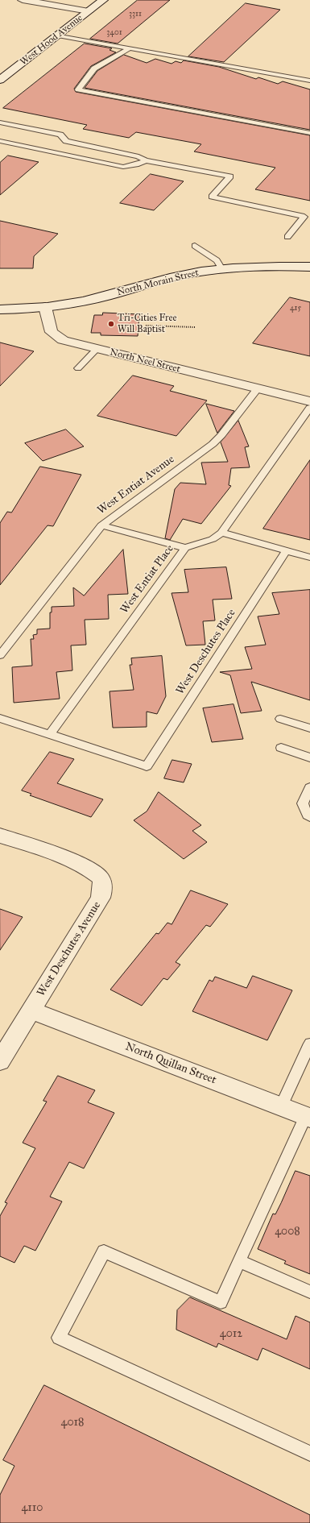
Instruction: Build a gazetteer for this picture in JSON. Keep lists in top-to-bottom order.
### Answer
{
  "streets": {
    "street": [
      "West Hood Avenue",
      "North Morain Street",
      "North Neel Street",
      "West Deschutes Avenue",
      "North Quillan Street"
    ],
    "lane": ["West Entiat Avenue", "West Entiat Place", "West Deschutes Place"]
  },
  "crossings": [
    ["North Morain Street", "North Neel Street"],
    ["North Neel Street", "West Entiat Avenue"],
    ["West Entiat Place", "West Deschutes Place"],
    ["West Deschutes Avenue", "North Quillan Street"]
  ],
  "places": ["Tri-Cities Free Will Baptist"],
  "house_numbers": [
    "3311",
    "3401",
    "415",
    "4008",
    "4012",
    "4018",
    "4110"
  ]
}
